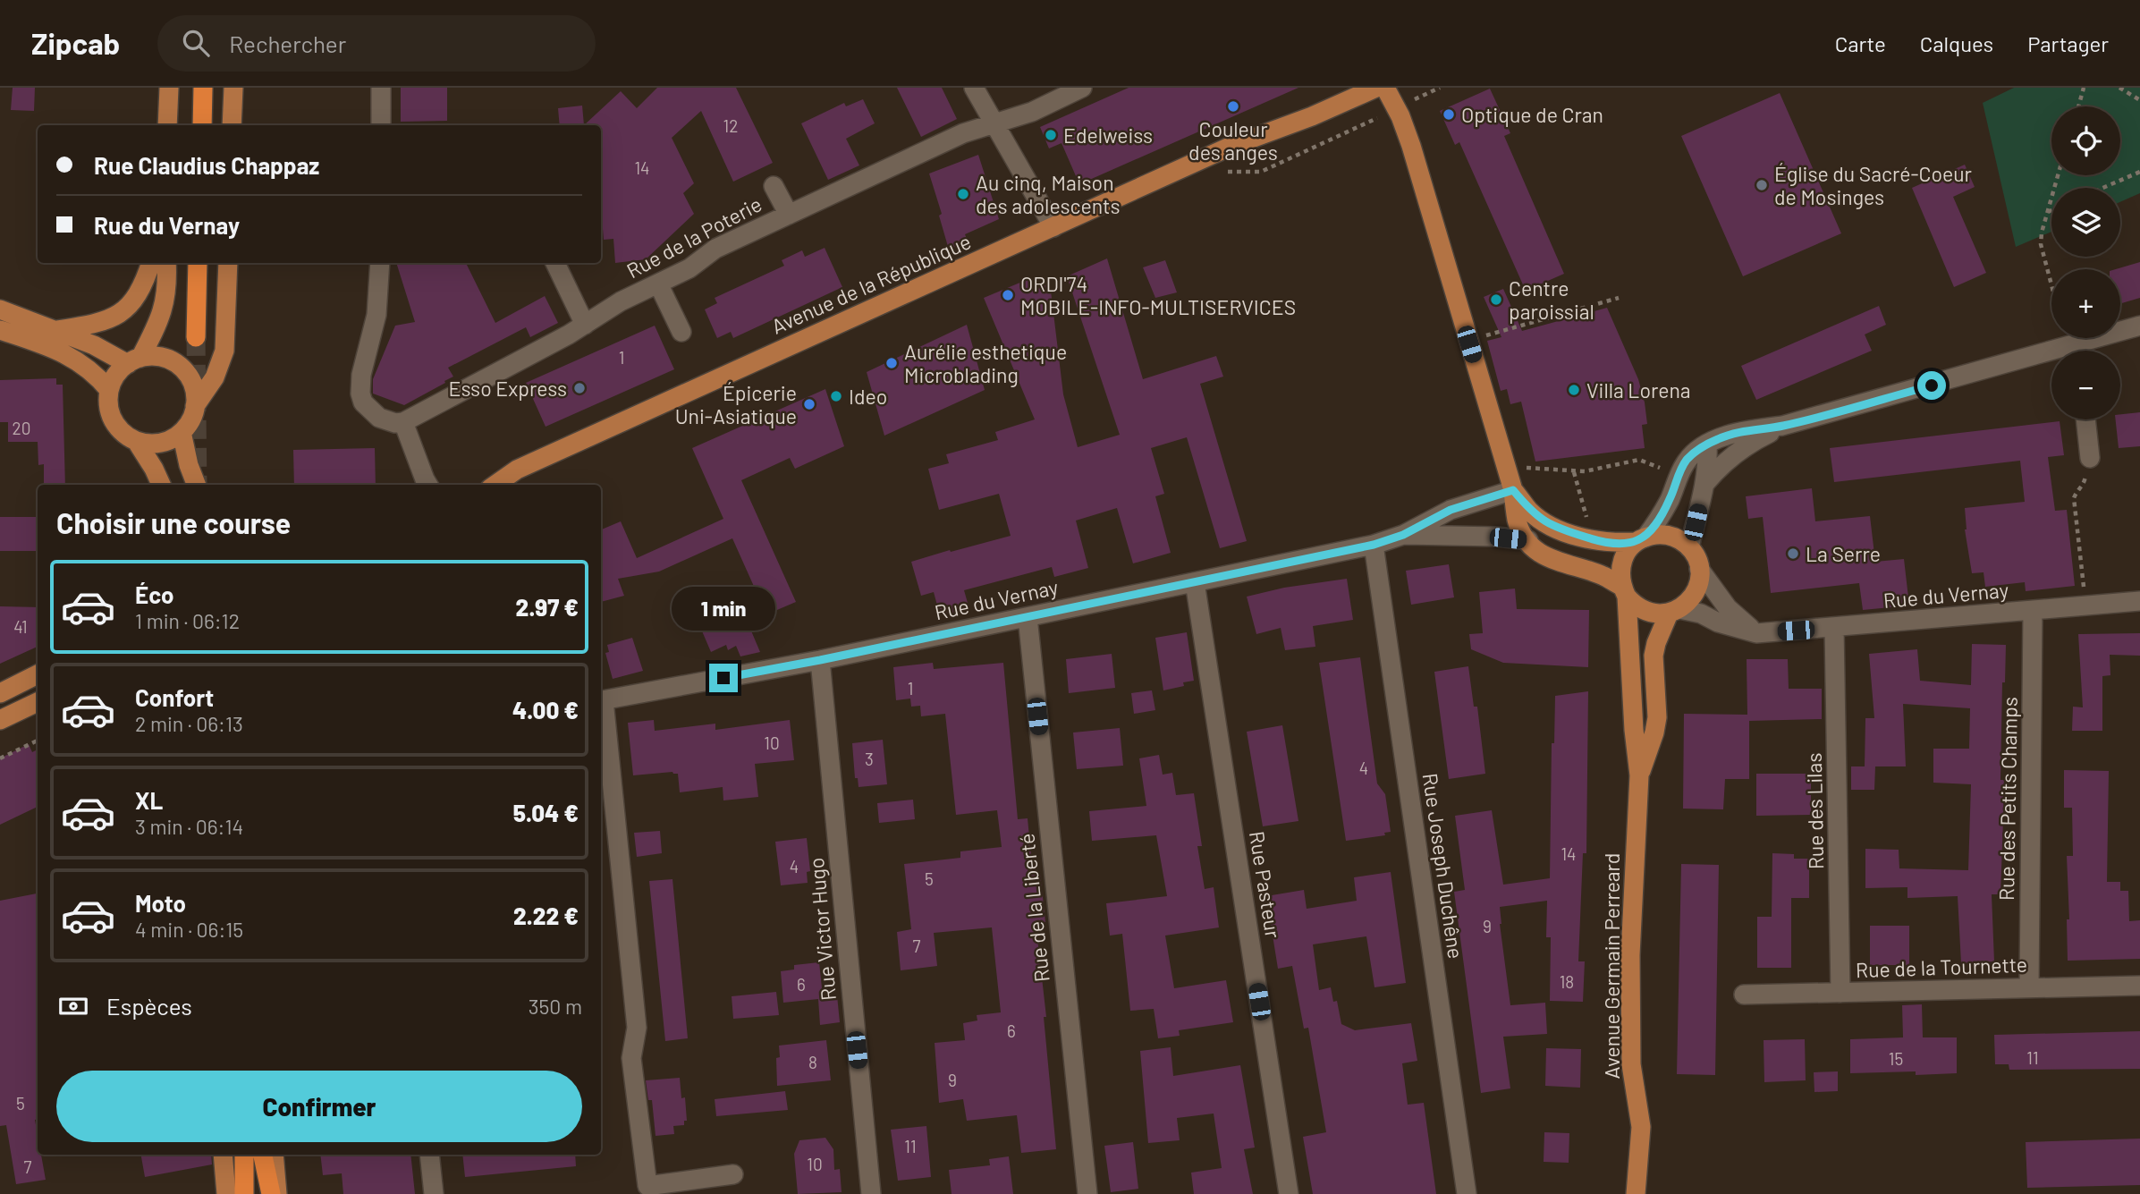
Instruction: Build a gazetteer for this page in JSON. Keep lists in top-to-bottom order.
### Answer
{
  "streets": {
    "main road": ["Avenue de la République", "Avenue Germain Perreard"],
    "street": [
      "Rue de la Poterie",
      "Rue du Vernay",
      "Rue des Petits Champs",
      "Rue des Lilas",
      "Rue Joseph Duchêne",
      "Rue Pasteur",
      "Rue de la Liberté",
      "Rue Victor Hugo",
      "Rue de la Tournette"
    ]
  },
  "crossings": [
    ["Rue du Vernay", "Rue des Petits Champs"],
    ["Rue du Vernay", "Rue des Lilas"],
    ["Rue du Vernay", "Rue Joseph Duchêne"],
    ["Rue du Vernay", "Rue Pasteur"],
    ["Rue du Vernay", "Rue de la Liberté"],
    ["Rue du Vernay", "Rue Victor Hugo"],
    ["Rue du Vernay", "Avenue Germain Perreard"],
    ["Rue des Petits Champs", "Rue de la Tournette"],
    ["Rue des Lilas", "Rue de la Tournette"]
  ],
  "places": [
    "Couleur des anges",
    "Optique de Cran",
    "Edelweiss",
    "Église du Sacré-Coeur de Mosinges",
    "Au cinq, Maison des adolescents",
    "ORDI'74 MOBILE-INFO-MULTISERVICES",
    "Centre paroissial",
    "Aurélie esthetique Microblading",
    "Esso Express",
    "Villa Lorena",
    "Ideo",
    "Épicerie Uni-Asiatique",
    "La Serre"
  ],
  "house_numbers": [
    "12",
    "14",
    "1",
    "20",
    "41",
    "1",
    "10",
    "3",
    "4",
    "14",
    "4",
    "5",
    "9",
    "7",
    "18",
    "6",
    "6",
    "11",
    "15",
    "8",
    "9",
    "5",
    "11",
    "10",
    "7"
  ],
  "page": {
    "header": "Zipcab",
    "search": "Rechercher",
    "nav": ["Carte", "Calques", "Partager"],
    "map_buttons": ["+", "−"],
    "banner": ["Rue Claudius Chappaz", "Rue du Vernay"],
    "heading": "Choisir une course",
    "list": [
      {
        "name": "Éco",
        "note": "1 min · 06:12",
        "value": "2.97 €"
      },
      {
        "name": "Confort",
        "note": "2 min · 06:13",
        "value": "4.00 €"
      },
      {
        "name": "XL",
        "note": "3 min · 06:14",
        "value": "5.04 €"
      },
      {
        "name": "Moto",
        "note": "4 min · 06:15",
        "value": "2.22 €"
      }
    ],
    "bubble": "1 min",
    "pay": ["Espèces", "350 m"],
    "buttons": "Confirmer"
  }
}
